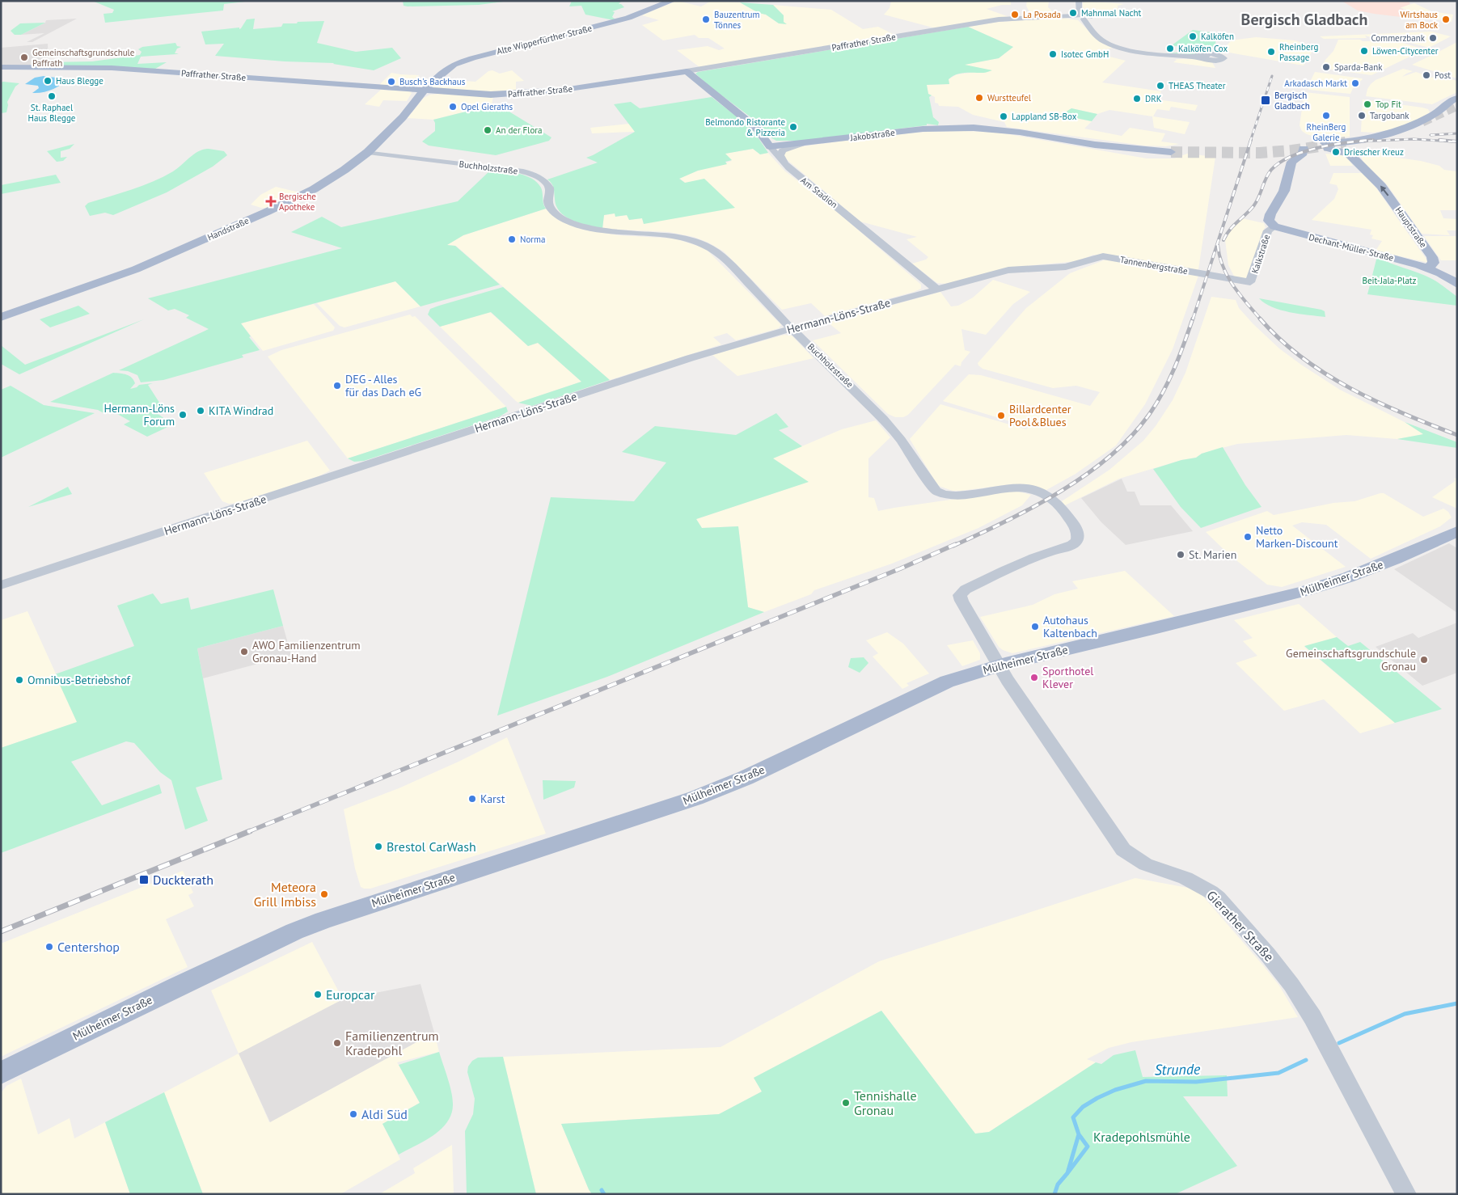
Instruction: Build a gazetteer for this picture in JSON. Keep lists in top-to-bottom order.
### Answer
{
  "streets": {
    "main road": [
      "Alte Wipperfürther Straße",
      "Paffrather Straße",
      "Jakobstraße",
      "Am Stadion",
      "Hauptstraße",
      "Handstraße",
      "Dechant-Müller-Straße",
      "Kalkstraße",
      "Mülheimer Straße"
    ],
    "street": [
      "Buchholzstraße",
      "Tannenbergstraße",
      "Hermann-Löns-Straße",
      "Gierather Straße"
    ]
  },
  "crossings": [
    ["Alte Wipperfürther Straße", "Paffrather Straße"],
    ["Alte Wipperfürther Straße", "Handstraße"],
    ["Paffrather Straße", "Am Stadion"],
    ["Paffrather Straße", "Handstraße"],
    ["Jakobstraße", "Am Stadion"],
    ["Buchholzstraße", "Handstraße"],
    ["Buchholzstraße", "Hermann-Löns-Straße"],
    ["Buchholzstraße", "Mülheimer Straße"],
    ["Buchholzstraße", "Gierather Straße"],
    ["Am Stadion", "Hermann-Löns-Straße"],
    ["Hauptstraße", "Dechant-Müller-Straße"],
    ["Hauptstraße", "Kalkstraße"],
    ["Dechant-Müller-Straße", "Kalkstraße"],
    ["Kalkstraße", "Tannenbergstraße"],
    ["Tannenbergstraße", "Hermann-Löns-Straße"],
    ["Mülheimer Straße", "Gierather Straße"]
  ],
  "one_way": ["Hauptstraße"],
  "districts": ["Bergisch Gladbach"],
  "water": ["Strunde"],
  "parks": ["Beit-Jala-Platz", "Kradepohlsmühle"],
  "places": {
    "other": [
      "Mahnmal Nacht",
      "La Posada",
      "Bauzentrum Tönnes",
      "Wirtshaus am Bock",
      "Kalköfen",
      "Commerzbank",
      "Kalköfen Cox",
      "Löwen-Citycenter",
      "Rheinberg Passage",
      "Isotec GmbH",
      "Gemeinschaftsgrundschule Paffrath",
      "Sparda-Bank",
      "Post",
      "Haus Blegge",
      "Busch's Backhaus",
      "Arkadasch Markt",
      "THEAS Theater",
      "St. Raphael Haus Blegge",
      "Wurstteufel",
      "DRK",
      "Top Fit",
      "Opel Gieraths",
      "RheinBerg Galerie",
      "Targobank",
      "Lappland SB-Box",
      "Belmondo Ristorante & Pizzeria",
      "An der Flora",
      "Driescher Kreuz",
      "Norma",
      "DEG - Alles für das Dach eG",
      "KITA Windrad",
      "Hermann-Löns Forum",
      "Billardcenter Pool&Blues",
      "Netto Marken-Discount",
      "St. Marien",
      "Autohaus Kaltenbach",
      "AWO Familienzentrum Gronau-Hand",
      "Gemeinschaftsgrundschule Gronau",
      "Sporthotel Klever",
      "Omnibus-Betriebshof",
      "Karst",
      "Brestol CarWash",
      "Meteora Grill Imbiss",
      "Centershop",
      "Europcar",
      "Familienzentrum Kradepohl",
      "Tennishalle Gronau",
      "Aldi Süd"
    ],
    "transit": ["Bergisch Gladbach", "Duckterath"],
    "health": ["Bergische Apotheke"]
  }
}
